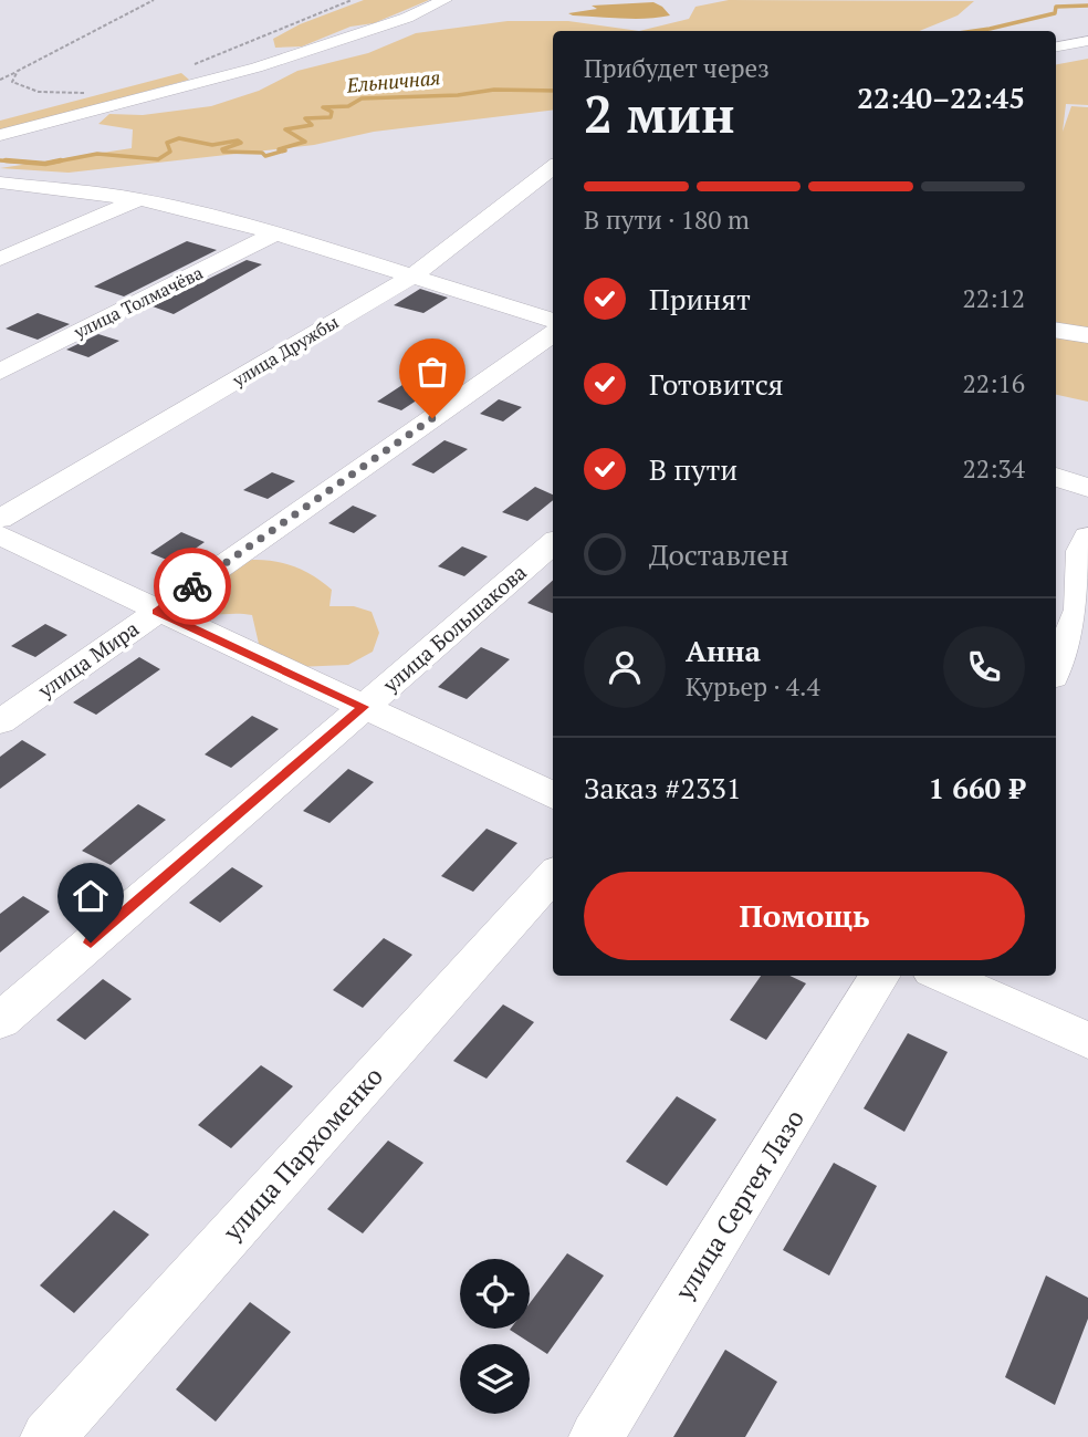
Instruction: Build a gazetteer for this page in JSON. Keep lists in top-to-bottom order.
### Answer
{
  "streets": {
    "street": [
      "улица Толмачёва",
      "улица Дружбы",
      "улица Большакова",
      "улица Мира",
      "улица Пархоменко",
      "улица Сергея Лазо"
    ]
  },
  "water": ["Ельничная"],
  "page": {
    "heading": ["2 мин", "Прибудет через", "22:40–22:45"],
    "panel": [
      "Анна",
      "Курьер · 4.4",
      "Заказ #2331",
      "1 660 ₽"
    ],
    "bar": "В пути · 180 m",
    "list": [
      ["Принят", "22:12"],
      ["Готовится", "22:16"],
      ["В пути", "22:34"],
      "Доставлен"
    ],
    "buttons": "Помощь"
  }
}
